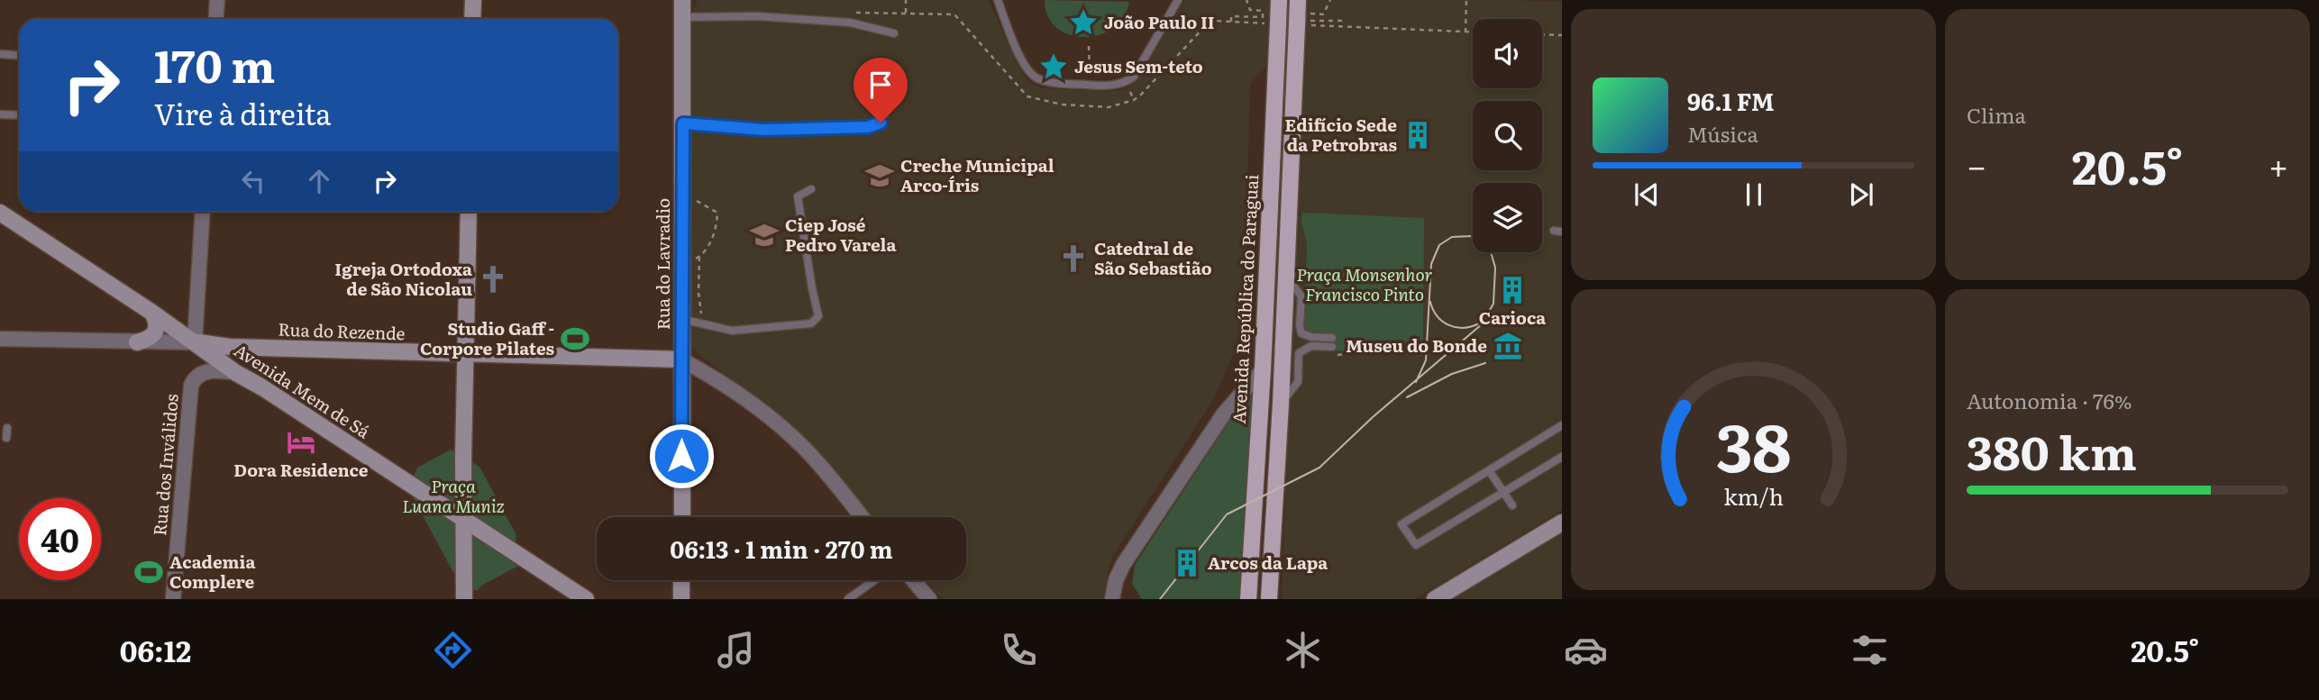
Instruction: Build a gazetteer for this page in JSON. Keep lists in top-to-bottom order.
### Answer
{
  "streets": {
    "main road": ["Avenida República do Paraguai"],
    "street": [
      "Rua do Lavradio",
      "Rua do Rezende",
      "Avenida Mem de Sá",
      "Rua dos Inválidos"
    ]
  },
  "crossings": [
    ["Rua do Lavradio", "Rua do Rezende"],
    ["Rua do Rezende", "Avenida Mem de Sá"],
    ["Avenida Mem de Sá", "Rua dos Inválidos"]
  ],
  "parks": ["Praça Monsenhor Francisco Pinto", "Praça Luana Muniz"],
  "places": {
    "place": ["João Paulo II", "Jesus Sem-teto"],
    "building": ["Edifício Sede da Petrobras", "Carioca", "Arcos da Lapa"],
    "school or university": ["Creche Municipal Arco-Íris", "Ciep José Pedro Varela"],
    "church": ["Catedral de São Sebastião", "Igreja Ortodoxa de São Nicolau"],
    "sports": ["Studio Gaff - Corpore Pilates", "Academia Complere"],
    "museum": ["Museu do Bonde"],
    "hotel": ["Dora Residence"]
  },
  "page": {
    "tile": [
      "Clima",
      ["Autonomia · 76%", "380 km"]
    ],
    "turn": ["170 m", "Vire à direita"],
    "song": ["96.1 FM", "Música"],
    "heat": ["−", "20.5°", "+"],
    "limit": "40",
    "trip": "06:13 · 1 min · 270 m",
    "tabs": ["06:12", "20.5°"],
    "gauge": ["38", "km/h"]
  }
}
